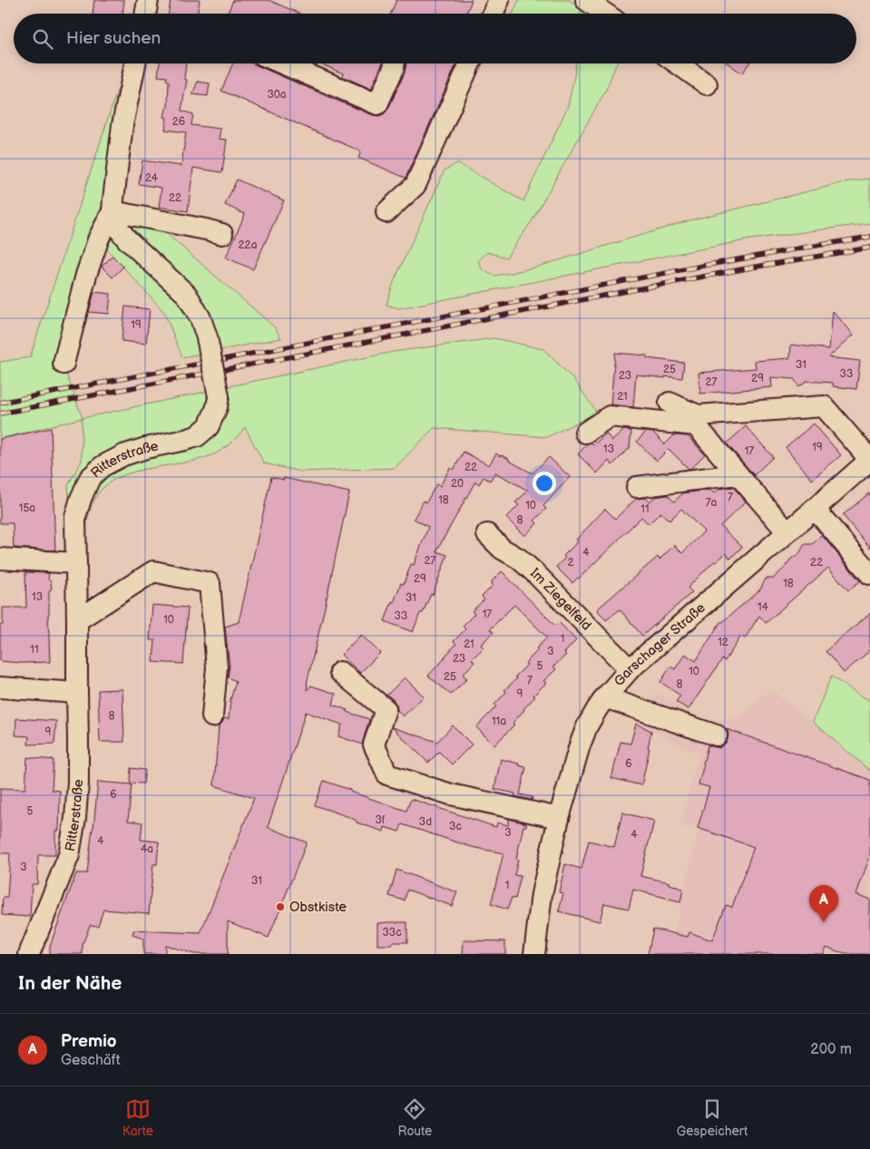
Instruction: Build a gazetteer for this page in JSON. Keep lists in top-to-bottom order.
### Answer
{
  "streets": {
    "street": ["Ritterstraße", "Im Ziegelfeld", "Garschager Straße"]
  },
  "crossings": [
    ["Im Ziegelfeld", "Garschager Straße"]
  ],
  "places": ["Obstkiste"],
  "house_numbers": [
    "30a",
    "26",
    "24",
    "22",
    "22a",
    "19",
    "31",
    "25",
    "33",
    "23",
    "29",
    "27",
    "21",
    "19",
    "13",
    "17",
    "22",
    "20",
    "7",
    "18",
    "7a",
    "10",
    "15a",
    "11",
    "8",
    "4",
    "27",
    "2",
    "22",
    "29",
    "18",
    "13",
    "31",
    "14",
    "17",
    "33",
    "10",
    "1",
    "12",
    "21",
    "11",
    "3",
    "23",
    "5",
    "10",
    "25",
    "7",
    "8",
    "9",
    "8",
    "11a",
    "9",
    "6",
    "6",
    "5",
    "3f",
    "3d",
    "3c",
    "3",
    "4",
    "4",
    "4a",
    "3",
    "31",
    "1",
    "33c"
  ],
  "page": {
    "search": "Hier suchen",
    "pins": "A",
    "heading": "In der Nähe",
    "list": [
      {
        "mark": "A",
        "name": "Premio",
        "note": "Geschäft",
        "value": "200 m"
      }
    ],
    "nav": ["Karte", "Route", "Gespeichert"]
  }
}
